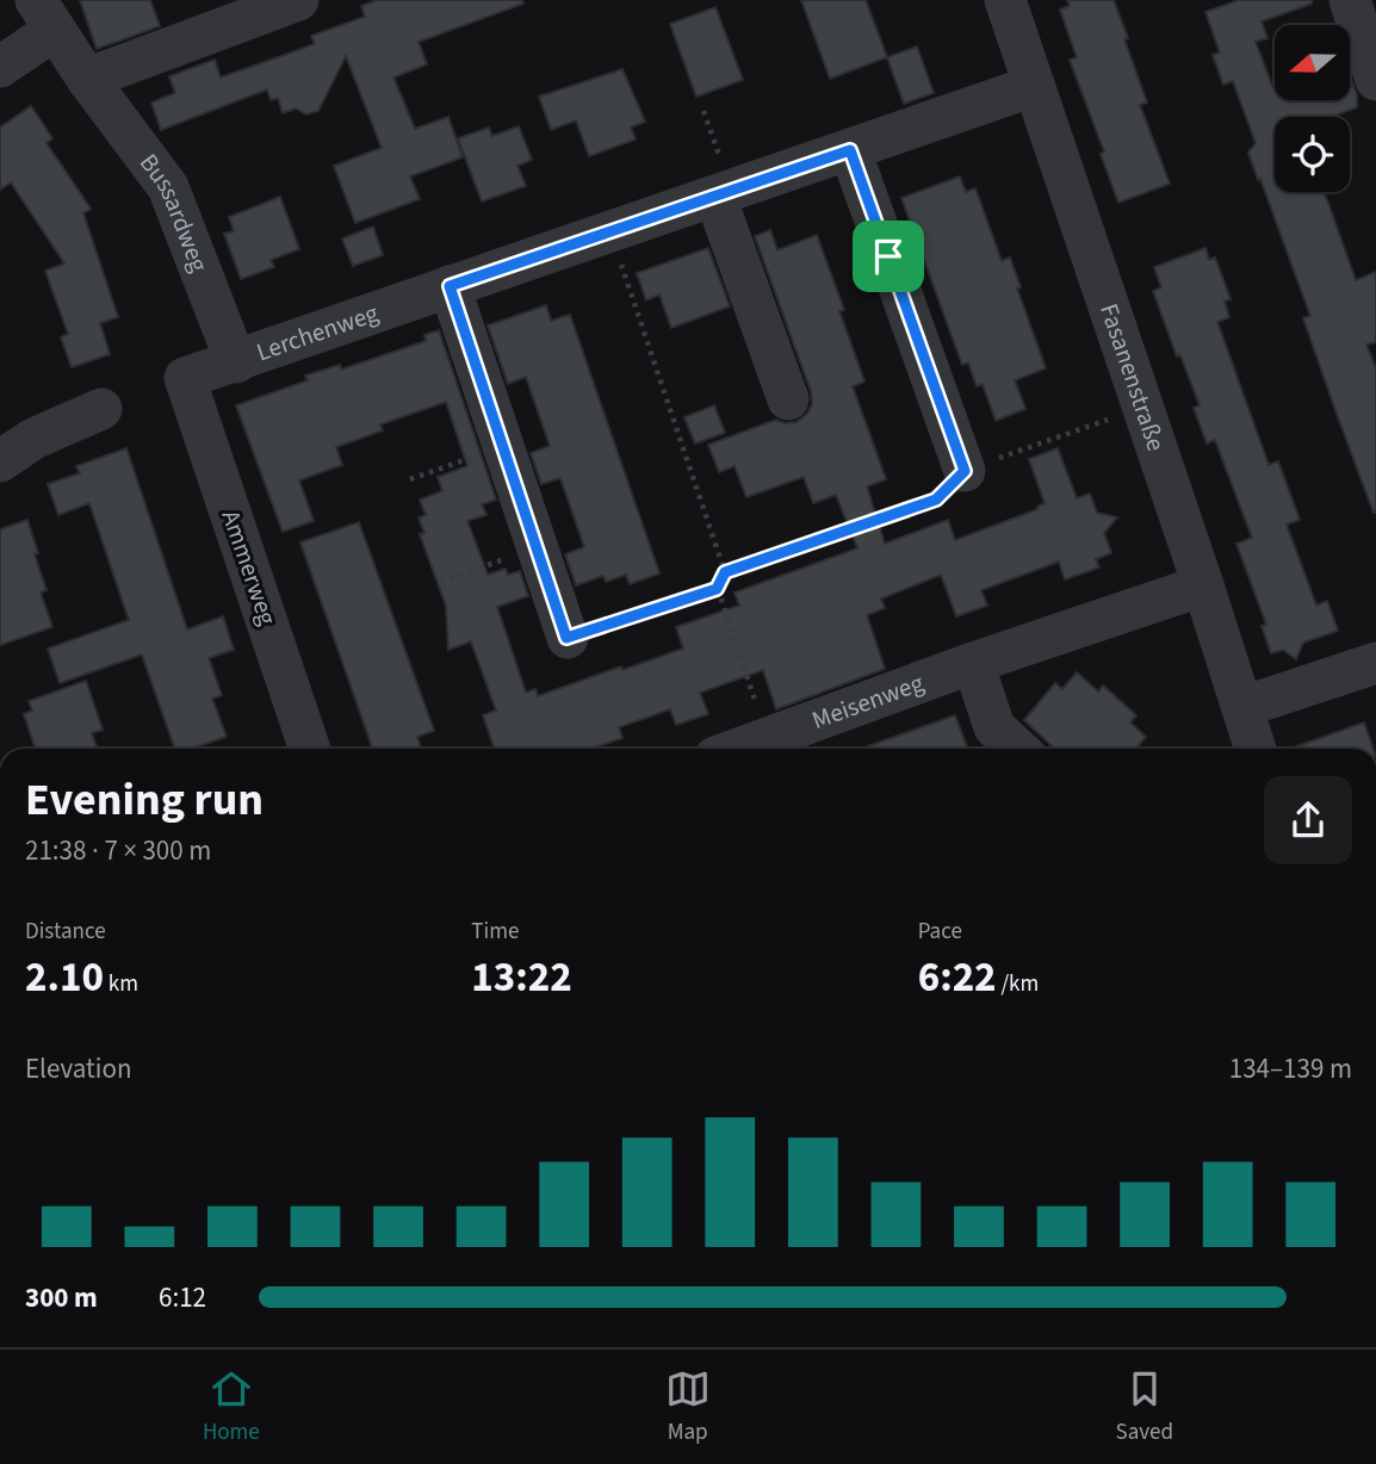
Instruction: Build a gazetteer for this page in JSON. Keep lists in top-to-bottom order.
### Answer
{
  "streets": {
    "street": [
      "Bussardweg",
      "Lerchenweg",
      "Fasanenstraße",
      "Ammerweg",
      "Meisenweg"
    ]
  },
  "crossings": [
    ["Bussardweg", "Lerchenweg"],
    ["Lerchenweg", "Fasanenstraße"],
    ["Lerchenweg", "Ammerweg"],
    ["Fasanenstraße", "Meisenweg"]
  ],
  "north": "left",
  "page": {
    "heading": ["Evening run", "21:38 · 7 × 300 m"],
    "stats": [
      ["Distance", "2.10 km"],
      ["Time", "13:22"],
      ["Pace", "6:22 /km"]
    ],
    "chart": ["Elevation", "134–139 m"],
    "list": [
      {
        "name": "300 m",
        "note": "6:12"
      }
    ],
    "tabs": ["Home", "Map", "Saved"]
  }
}
